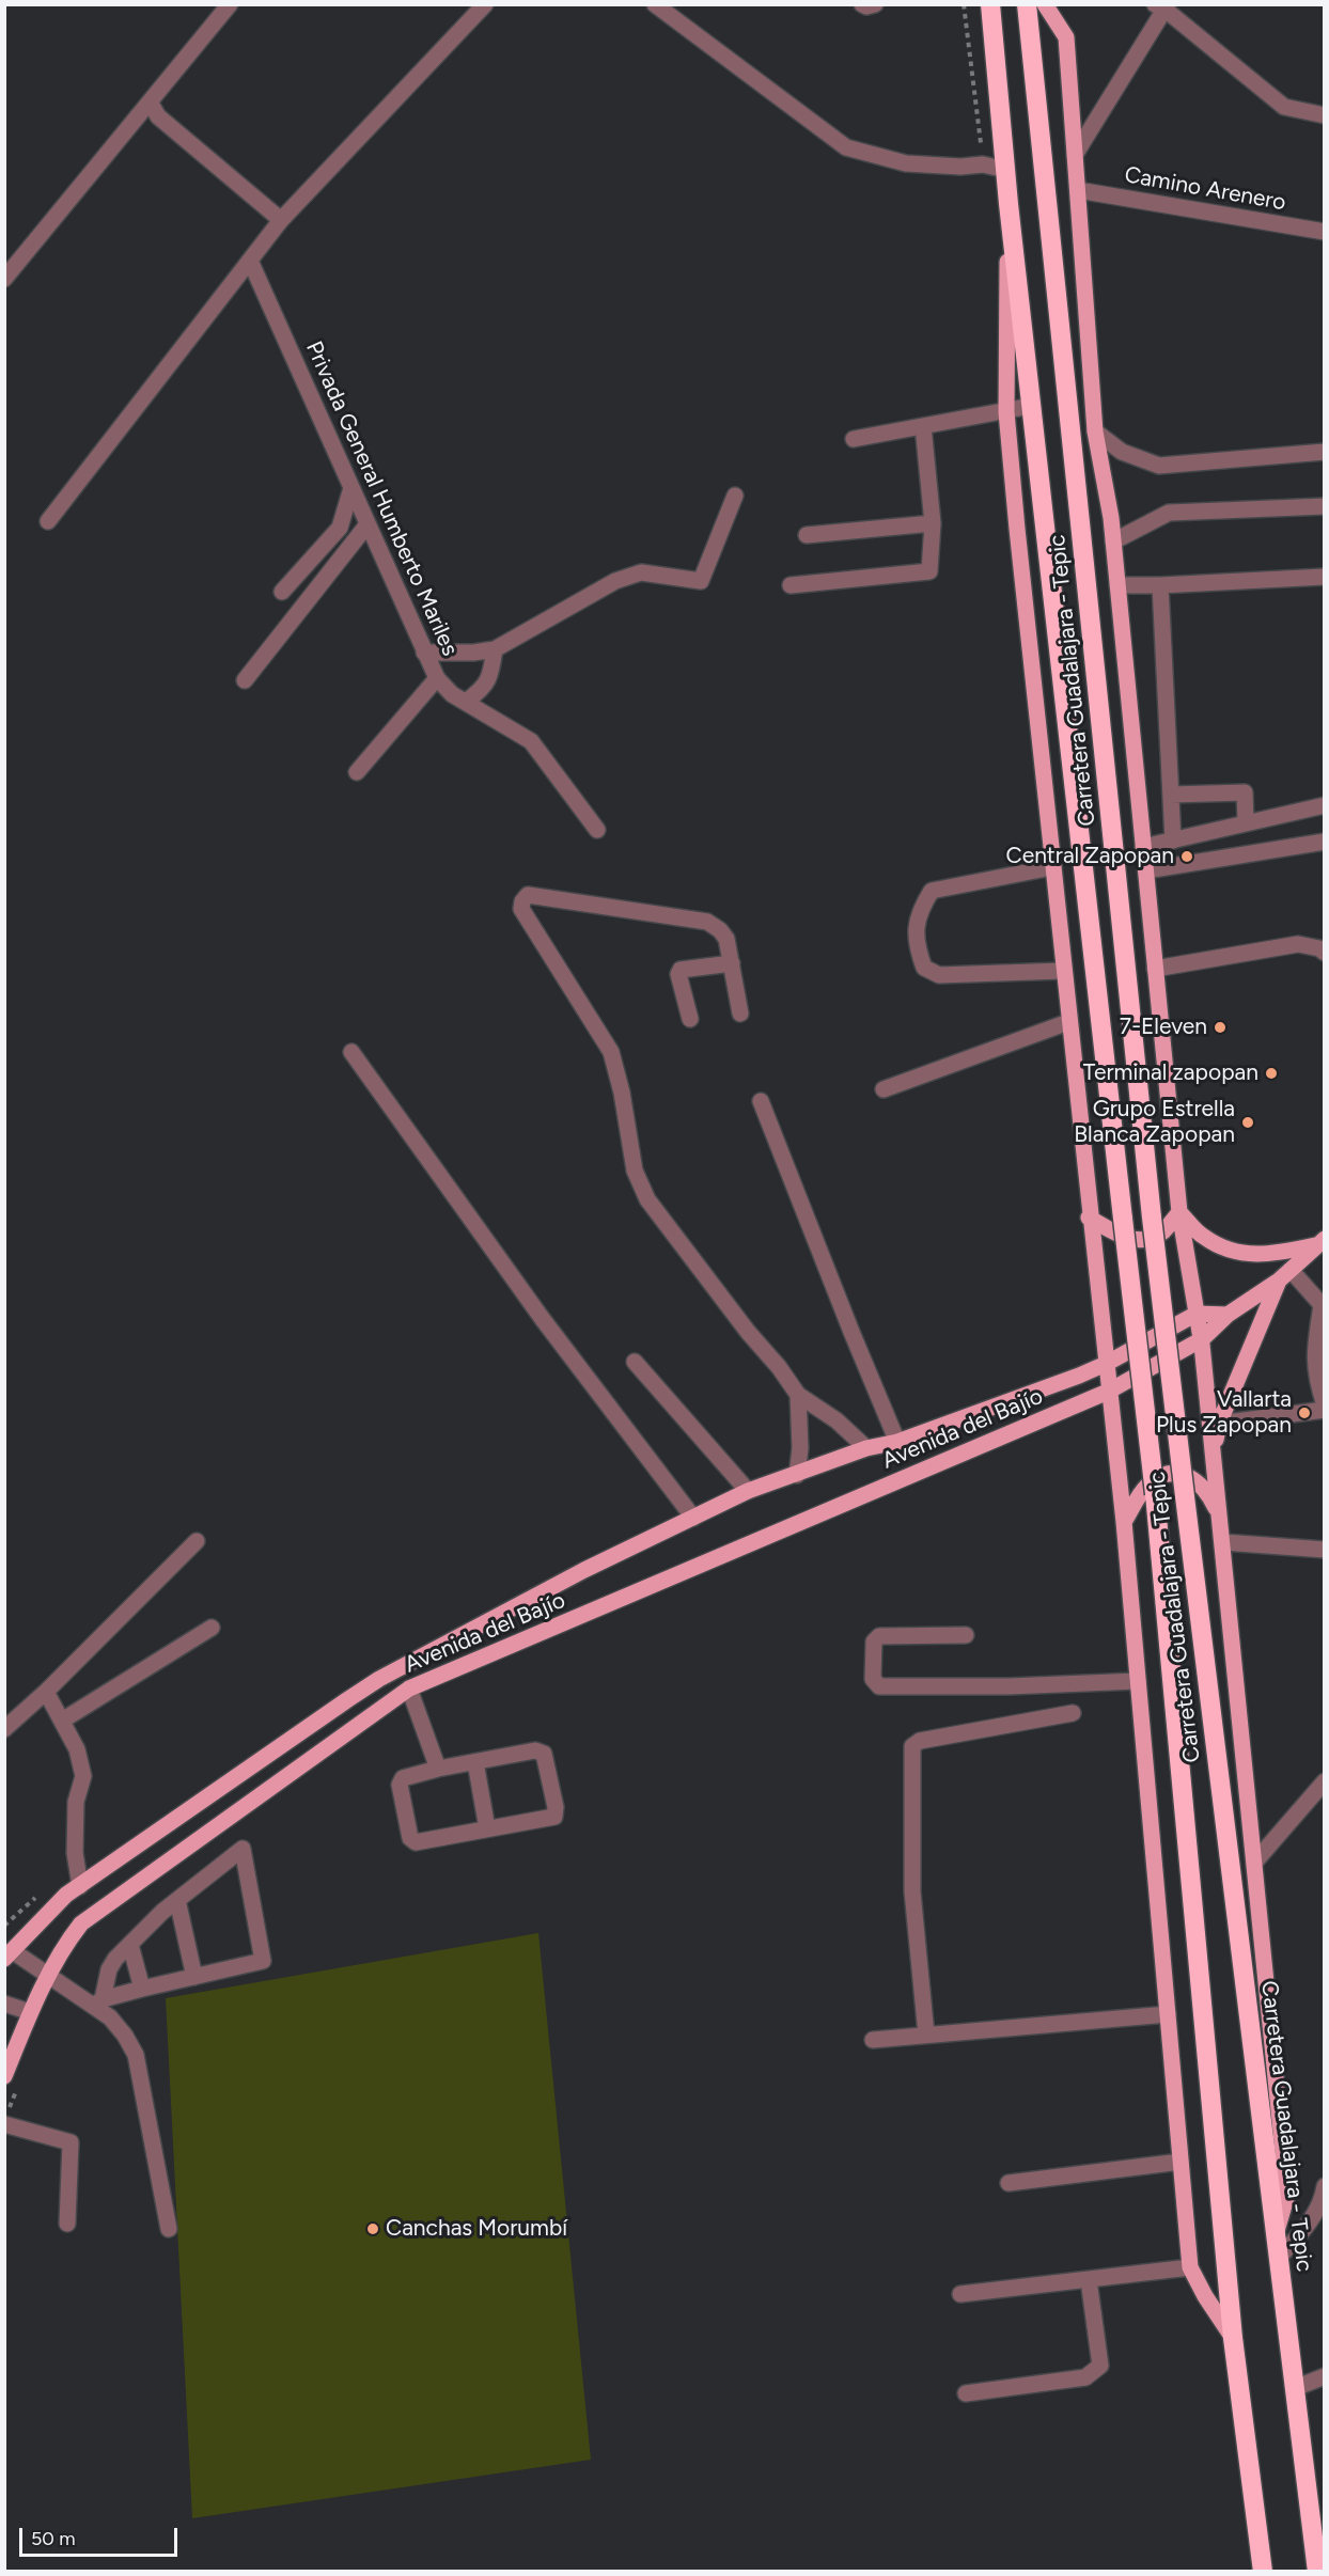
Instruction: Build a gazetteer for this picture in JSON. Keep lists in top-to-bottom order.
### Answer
{
  "streets": {
    "highway": ["Carretera Guadalajara - Tepic"],
    "main road": ["Avenida del Bajío"],
    "street": ["Camino Arenero", "Privada General Humberto Mariles"]
  },
  "places": [
    "Central Zapopan",
    "7-Eleven",
    "Terminal zapopan",
    "Grupo Estrella Blanca Zapopan",
    "Vallarta Plus Zapopan",
    "Canchas Morumbí"
  ],
  "scale_bar": "50 m"
}
